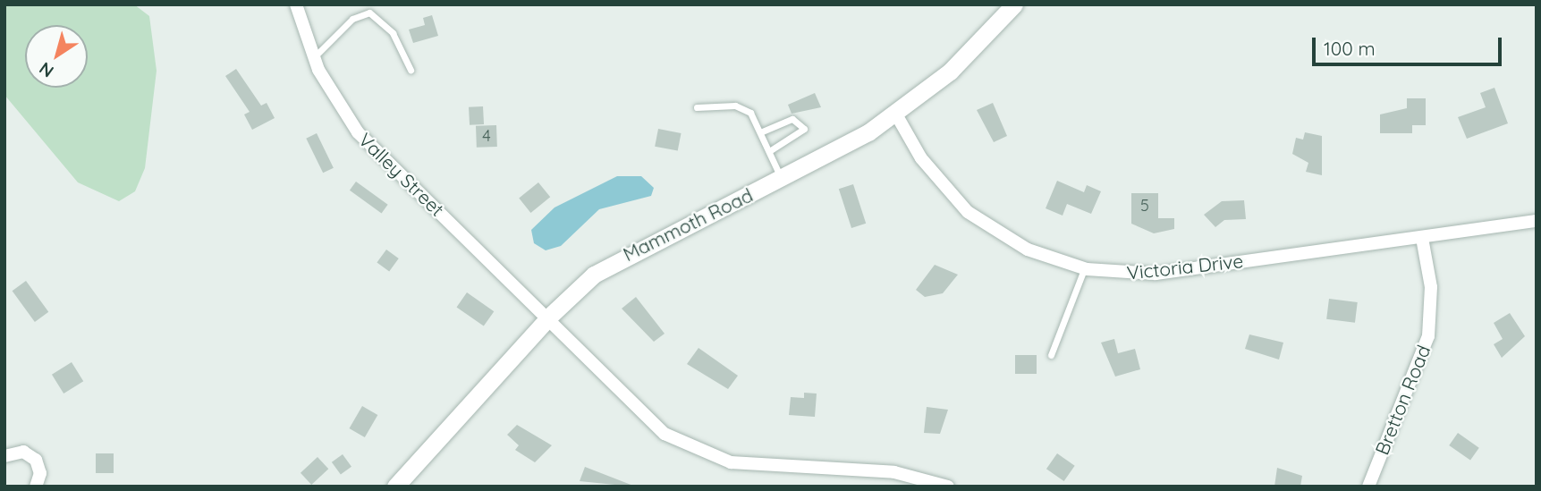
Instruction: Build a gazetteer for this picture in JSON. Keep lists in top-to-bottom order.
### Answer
{
  "streets": {
    "main road": ["Mammoth Road"],
    "street": ["Valley Street", "Victoria Drive", "Bretton Road"]
  },
  "crossings": [
    ["Valley Street", "Mammoth Road"],
    ["Mammoth Road", "Victoria Drive"],
    ["Victoria Drive", "Bretton Road"]
  ],
  "house_numbers": ["4", "5"],
  "scale_bar": "100 m",
  "north": "bottom left"
}
